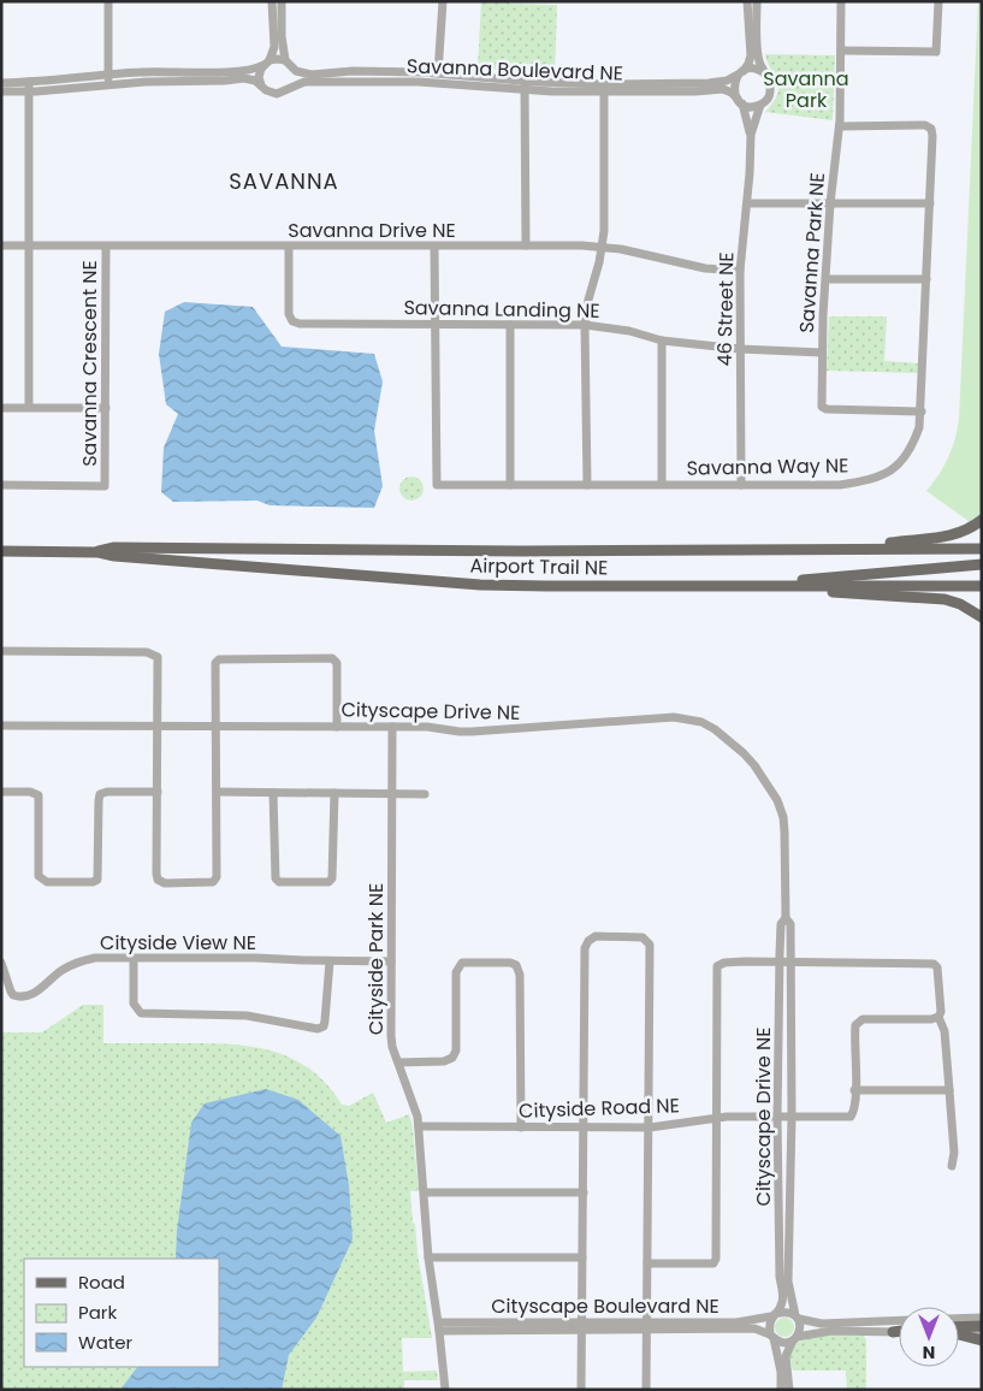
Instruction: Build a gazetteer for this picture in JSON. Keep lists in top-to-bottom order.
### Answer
{
  "streets": {
    "main road": ["Airport Trail NE"],
    "street": [
      "Savanna Boulevard NE",
      "Savanna Drive NE",
      "Savanna Park NE",
      "Savanna Landing NE",
      "46 Street NE",
      "Savanna Crescent NE",
      "Savanna Way NE",
      "Cityscape Drive NE",
      "Cityside View NE",
      "Cityside Park NE",
      "Cityside Road NE",
      "Cityscape Boulevard NE"
    ]
  },
  "crossings": [
    ["Savanna Boulevard NE", "46 Street NE"],
    ["Savanna Drive NE", "Savanna Landing NE"],
    ["Savanna Drive NE", "46 Street NE"],
    ["Savanna Drive NE", "Savanna Crescent NE"],
    ["Savanna Drive NE", "Savanna Way NE"],
    ["Savanna Park NE", "Savanna Landing NE"],
    ["Savanna Park NE", "Savanna Way NE"],
    ["Savanna Landing NE", "46 Street NE"],
    ["Savanna Landing NE", "Savanna Way NE"],
    ["46 Street NE", "Savanna Way NE"],
    ["Cityscape Drive NE", "Cityside Park NE"],
    ["Cityscape Drive NE", "Cityside Road NE"],
    ["Cityscape Drive NE", "Cityscape Boulevard NE"],
    ["Cityside View NE", "Cityside Park NE"],
    ["Cityside Park NE", "Cityside Road NE"],
    ["Cityside Park NE", "Cityscape Boulevard NE"]
  ],
  "districts": ["SAVANNA"],
  "parks": ["Savanna Park"],
  "legend": ["Road", "Park", "Water"],
  "north": "bottom"
}
